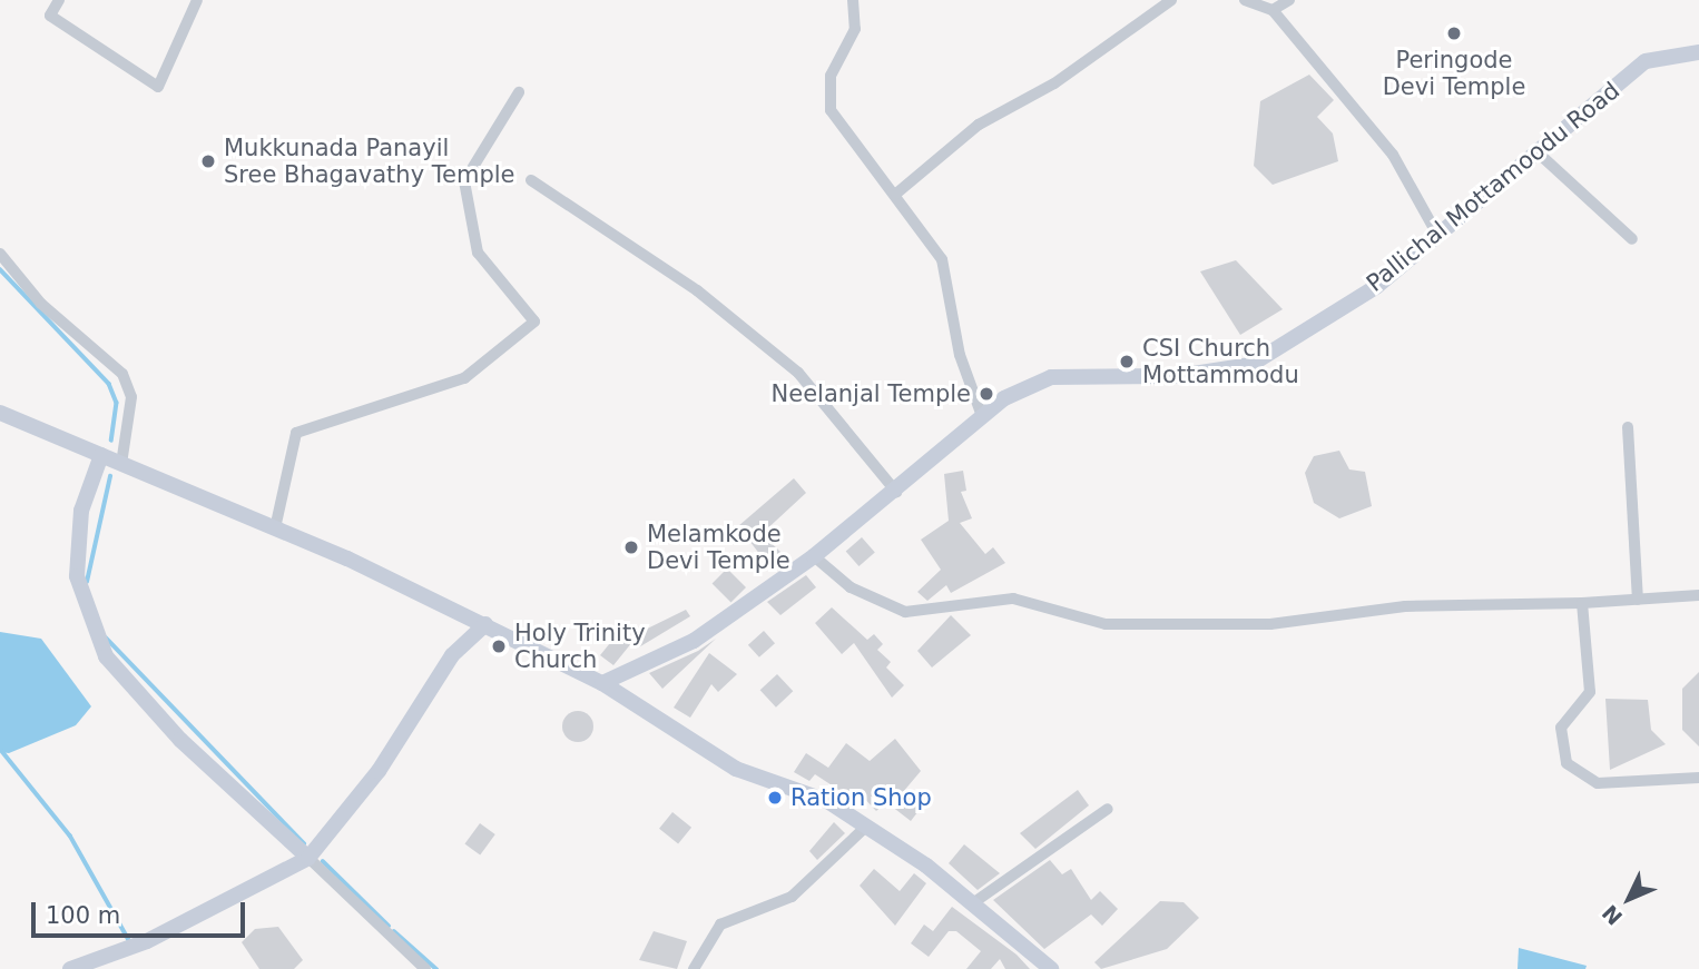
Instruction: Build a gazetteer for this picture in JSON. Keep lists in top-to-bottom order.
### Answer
{
  "streets": {
    "street": ["Pallichal Mottamoodu Road"]
  },
  "places": [
    "Peringode Devi Temple",
    "Mukkunada Panayil Sree Bhagavathy Temple",
    "CSI Church Mottammodu",
    "Neelanjal Temple",
    "Melamkode Devi Temple",
    "Holy Trinity Church",
    "Ration Shop"
  ],
  "scale_bar": "100 m",
  "north": "bottom left"
}
